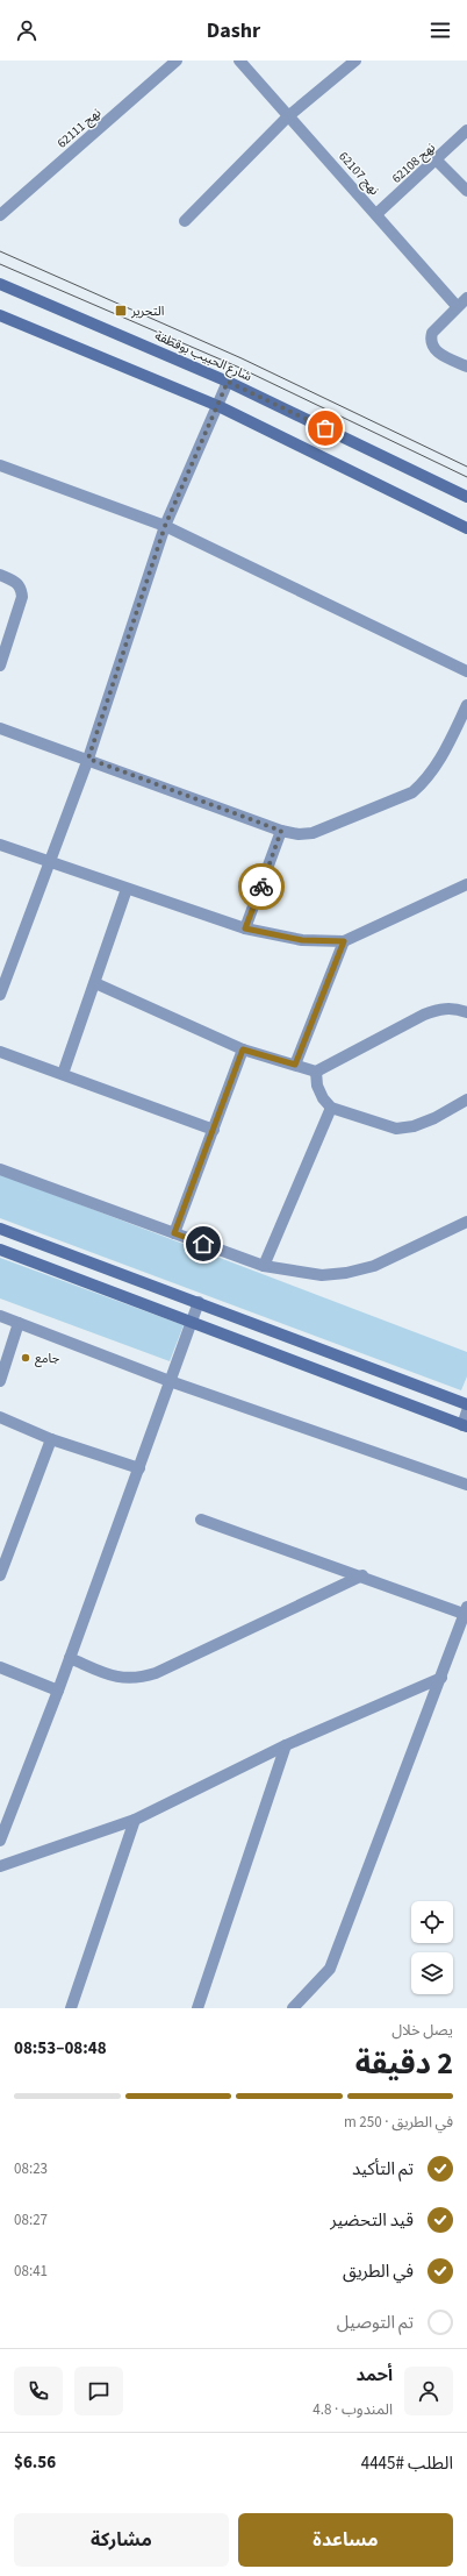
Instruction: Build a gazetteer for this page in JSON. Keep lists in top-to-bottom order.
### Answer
{
  "streets": {
    "main road": ["شارع الحبيب بوقطفة"],
    "street": ["نهج 62111", "نهج 62108", "نهج 62107"]
  },
  "crossings": [
    ["نهج 62108", "نهج 62107"]
  ],
  "places": {
    "transit": ["التحرير"],
    "other": ["جامع"]
  },
  "page": {
    "header": "Dashr",
    "heading": ["2 دقيقة", "يصل خلال", "08:48–08:53"],
    "panel": [
      "أحمد",
      "المندوب · 4.8",
      "الطلب #4445",
      "$6.56"
    ],
    "bar": "في الطريق · 250 m",
    "list": [
      ["تم التأكيد", "08:23"],
      ["قيد التحضير", "08:27"],
      ["في الطريق", "08:41"],
      "تم التوصيل"
    ],
    "buttons": ["مساعدة", "مشاركة"]
  }
}
